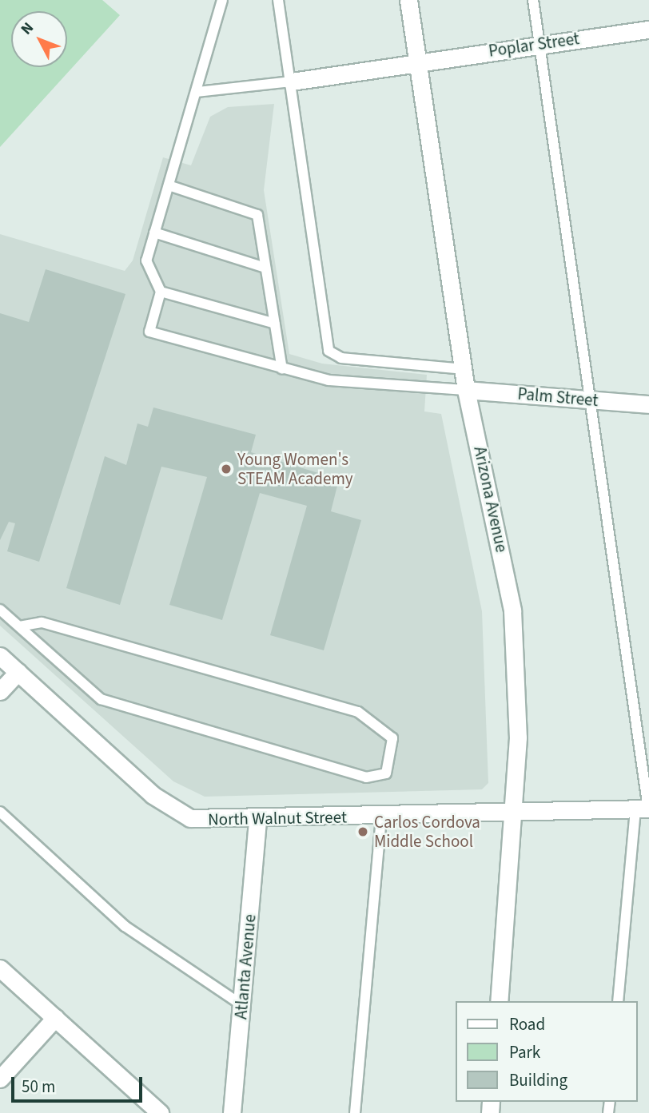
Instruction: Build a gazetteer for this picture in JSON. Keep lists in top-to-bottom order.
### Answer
{
  "streets": {
    "street": [
      "Poplar Street",
      "Palm Street",
      "Arizona Avenue",
      "North Walnut Street",
      "Atlanta Avenue"
    ]
  },
  "crossings": [
    ["Poplar Street", "Arizona Avenue"],
    ["Palm Street", "Arizona Avenue"],
    ["Arizona Avenue", "North Walnut Street"],
    ["North Walnut Street", "Atlanta Avenue"]
  ],
  "places": ["Young Women's STEAM Academy", "Carlos Cordova Middle School"],
  "legend": ["Road", "Park", "Building"],
  "scale_bar": "50 m",
  "north": "top left"
}
